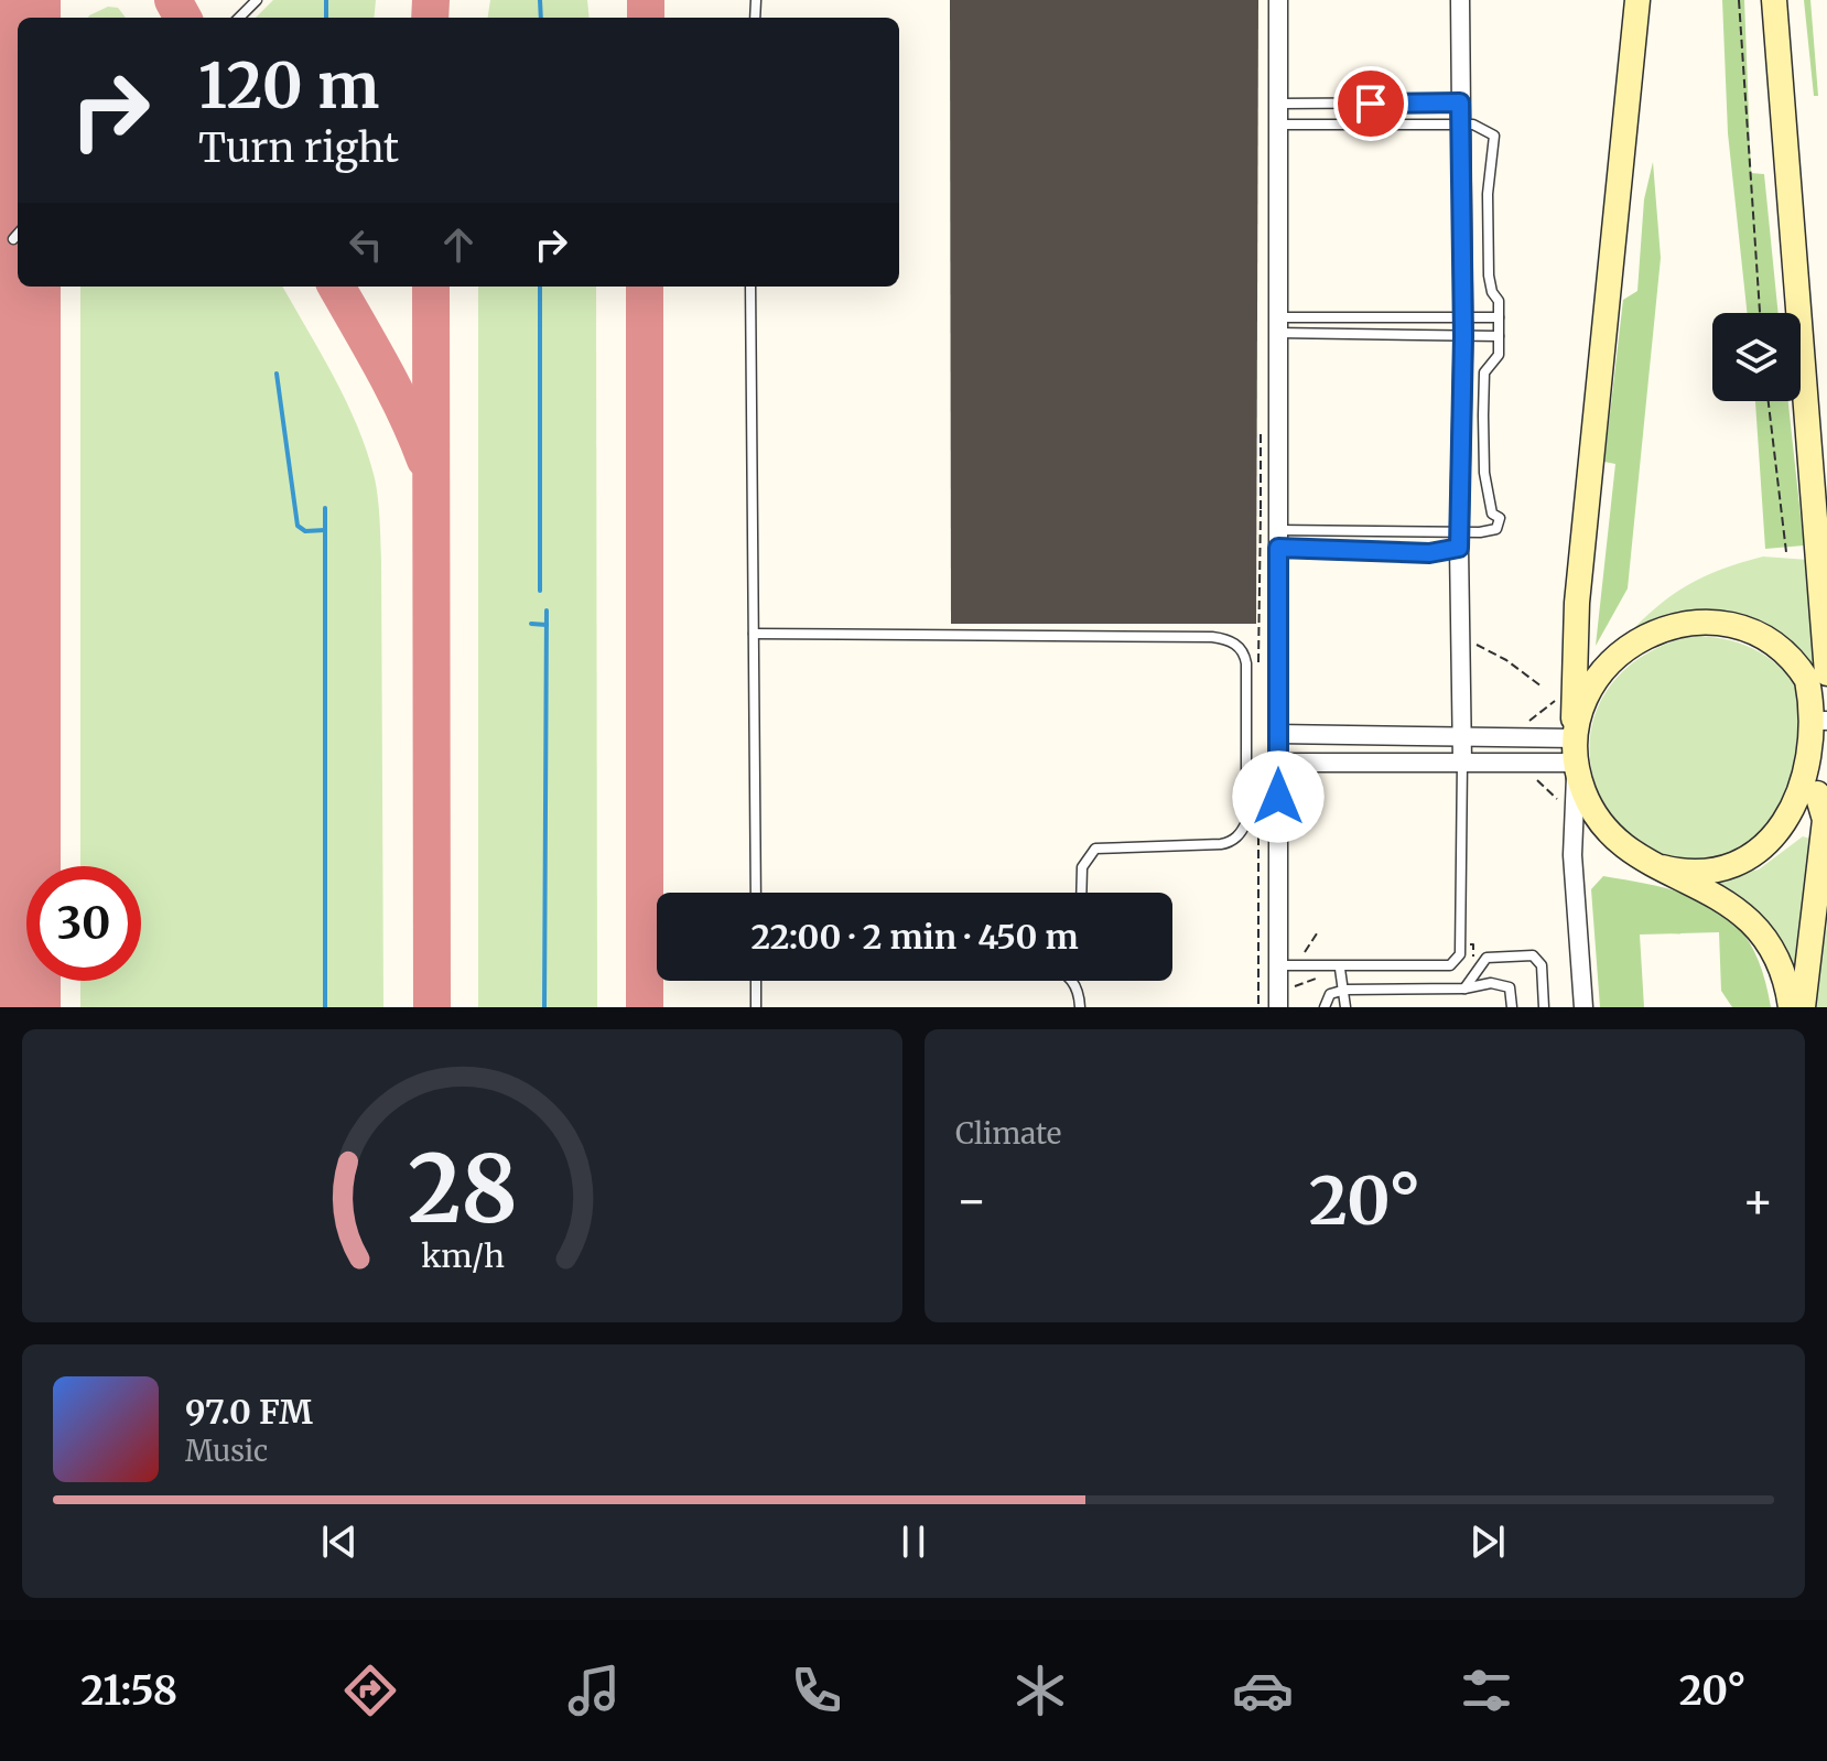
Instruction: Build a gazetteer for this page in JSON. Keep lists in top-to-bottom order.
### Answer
{
  "page": {
    "turn": ["120 m", "Turn right"],
    "limit": "30",
    "trip": "22:00 · 2 min · 450 m",
    "tile": "Climate",
    "heat": ["−", "20°", "+"],
    "song": ["97.0 FM", "Music"],
    "tabs": ["21:58", "20°"],
    "gauge": ["28", "km/h"]
  }
}
